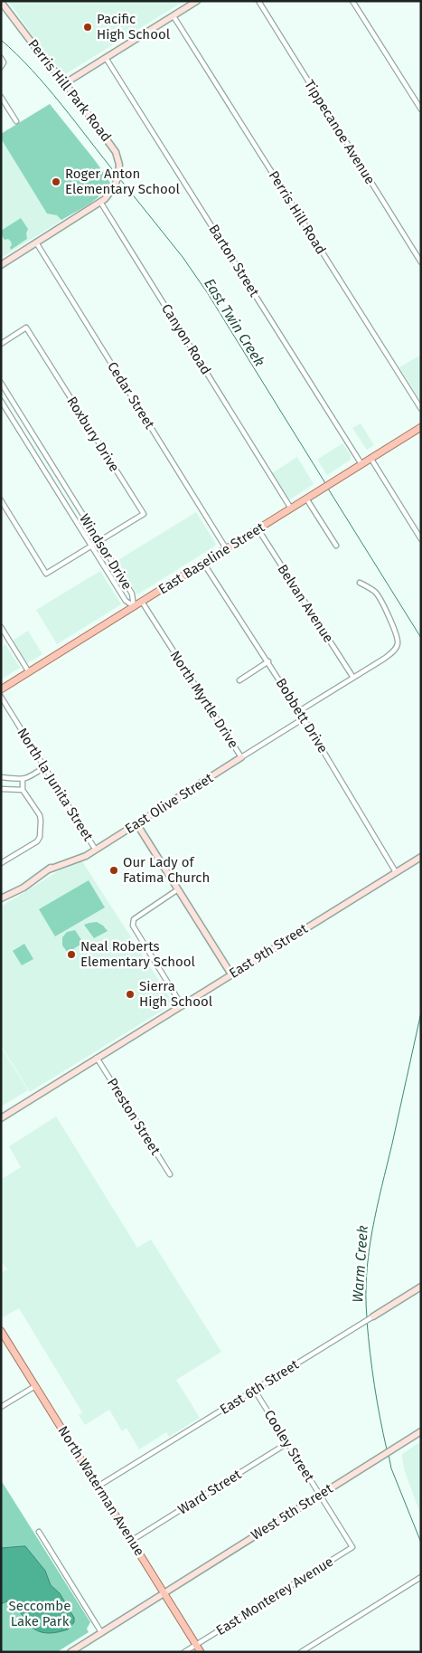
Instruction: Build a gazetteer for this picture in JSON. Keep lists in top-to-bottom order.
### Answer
{
  "streets": {
    "main road": ["East Baseline Street", "North Waterman Avenue"],
    "street": [
      "Perris Hill Park Road",
      "Tippecanoe Avenue",
      "Perris Hill Road",
      "Barton Street",
      "Canyon Road",
      "Cedar Street",
      "Roxbury Drive",
      "Windsor Drive",
      "Belvan Avenue",
      "North Myrtle Drive",
      "Bobbett Drive",
      "North la Junita Street",
      "East Olive Street",
      "East 9th Street",
      "Preston Street",
      "East 6th Street",
      "Cooley Street",
      "Ward Street",
      "West 5th Street",
      "East Monterey Avenue"
    ]
  },
  "crossings": [
    ["Perris Hill Park Road", "Canyon Road"],
    ["Barton Street", "East Baseline Street"],
    ["Canyon Road", "East Baseline Street"],
    ["Cedar Street", "East Baseline Street"],
    ["Roxbury Drive", "Windsor Drive"],
    ["Windsor Drive", "East Baseline Street"],
    ["East Baseline Street", "Belvan Avenue"],
    ["East Baseline Street", "North Myrtle Drive"],
    ["East Baseline Street", "Bobbett Drive"],
    ["North Myrtle Drive", "Bobbett Drive"],
    ["North Myrtle Drive", "East Olive Street"],
    ["Bobbett Drive", "East 9th Street"],
    ["North la Junita Street", "East Olive Street"],
    ["East 9th Street", "Preston Street"],
    ["East 6th Street", "Cooley Street"],
    ["East 6th Street", "North Waterman Avenue"],
    ["Cooley Street", "Ward Street"],
    ["Cooley Street", "West 5th Street"],
    ["Cooley Street", "East Monterey Avenue"],
    ["North Waterman Avenue", "Ward Street"],
    ["North Waterman Avenue", "West 5th Street"],
    ["North Waterman Avenue", "East Monterey Avenue"]
  ],
  "water": ["East Twin Creek", "Warm Creek"],
  "parks": ["Seccombe Lake Park"],
  "places": [
    "Pacific High School",
    "Roger Anton Elementary School",
    "Our Lady of Fatima Church",
    "Neal Roberts Elementary School",
    "Sierra High School"
  ]
}
